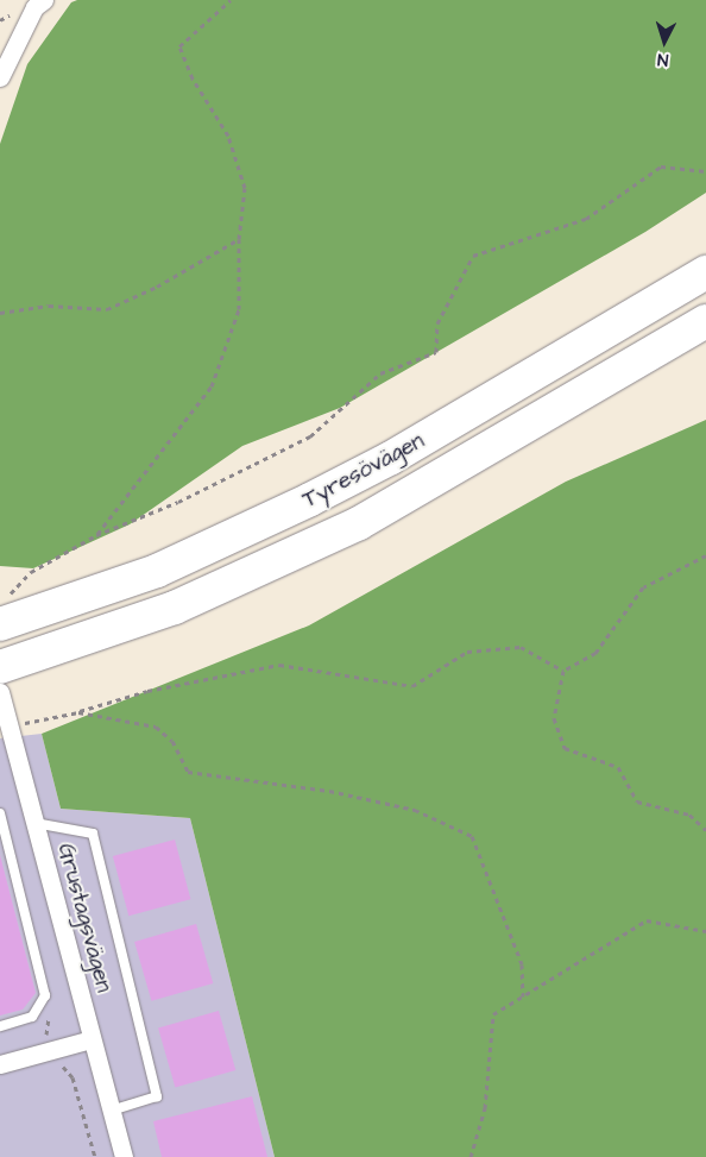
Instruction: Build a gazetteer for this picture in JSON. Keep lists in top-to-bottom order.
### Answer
{
  "streets": {
    "highway": ["Tyresövägen"],
    "street": ["Grustagsvägen"]
  },
  "north": "bottom"
}
